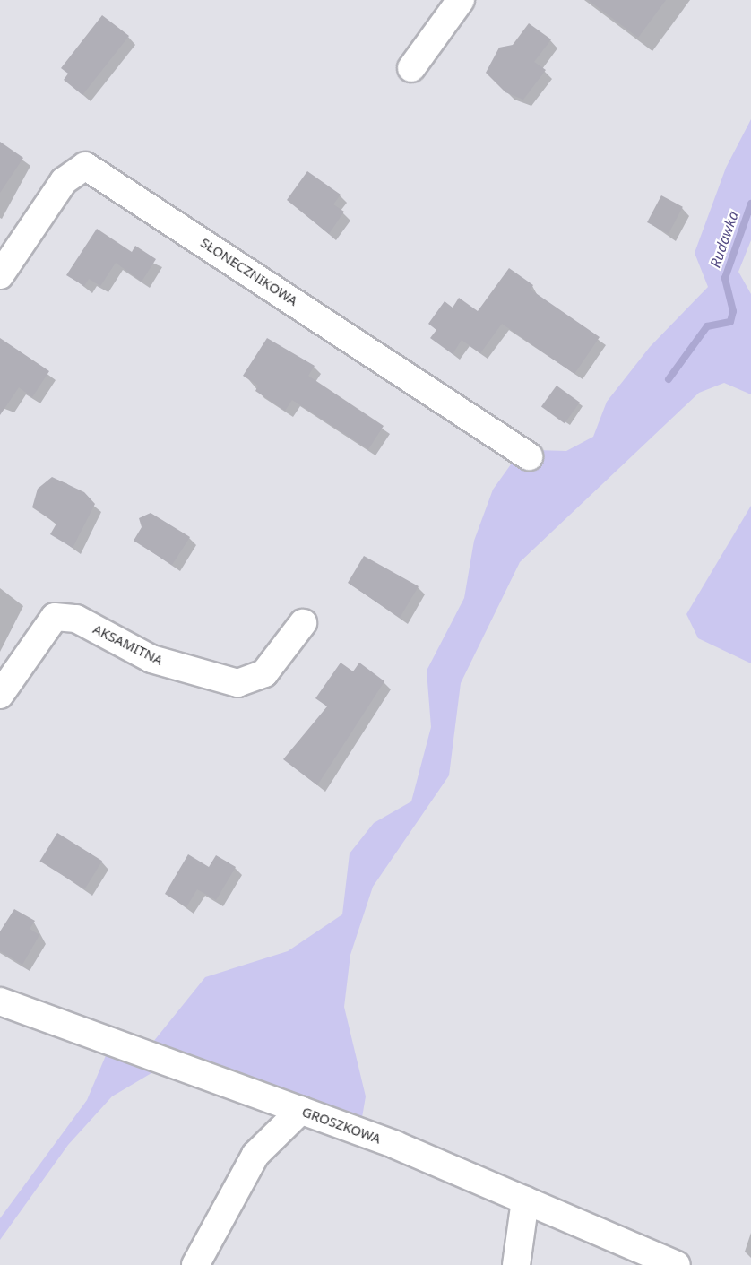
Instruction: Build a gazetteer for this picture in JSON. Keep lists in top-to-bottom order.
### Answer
{
  "streets": {
    "street": ["SŁONECZNIKOWA", "AKSAMITNA", "GROSZKOWA"]
  },
  "water": ["Rudawka"]
}
